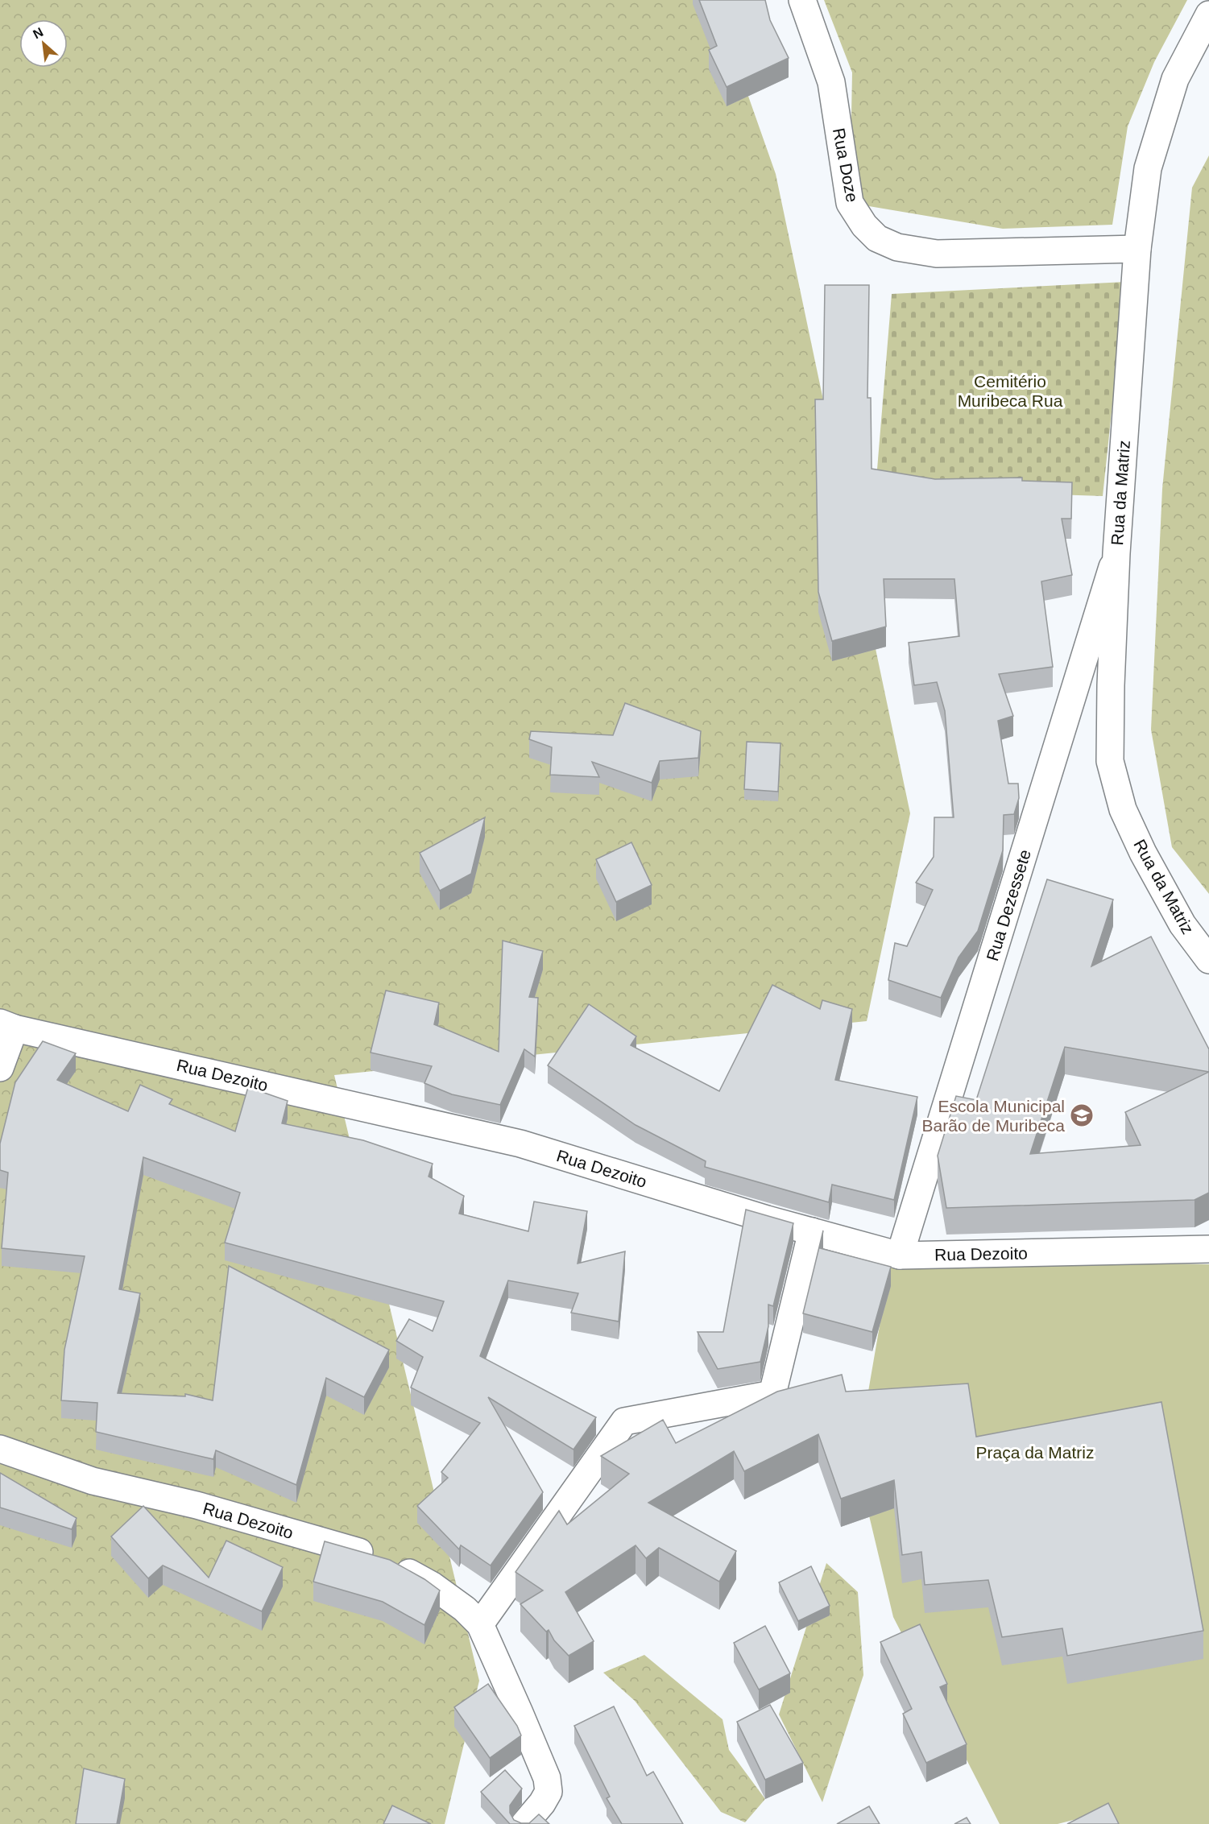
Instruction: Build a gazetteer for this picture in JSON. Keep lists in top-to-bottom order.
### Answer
{
  "streets": {
    "street": [
      "Rua Doze",
      "Rua da Matriz",
      "Rua Dezessete",
      "Rua Dezoito"
    ]
  },
  "crossings": [
    ["Rua Doze", "Rua da Matriz"],
    ["Rua da Matriz", "Rua Dezessete"],
    ["Rua Dezessete", "Rua Dezoito"]
  ],
  "parks": ["Cemitério Muribeca Rua", "Praça da Matriz"],
  "places": {
    "school or university": ["Escola Municipal Barão de Muribeca"]
  },
  "north": "top left"
}
